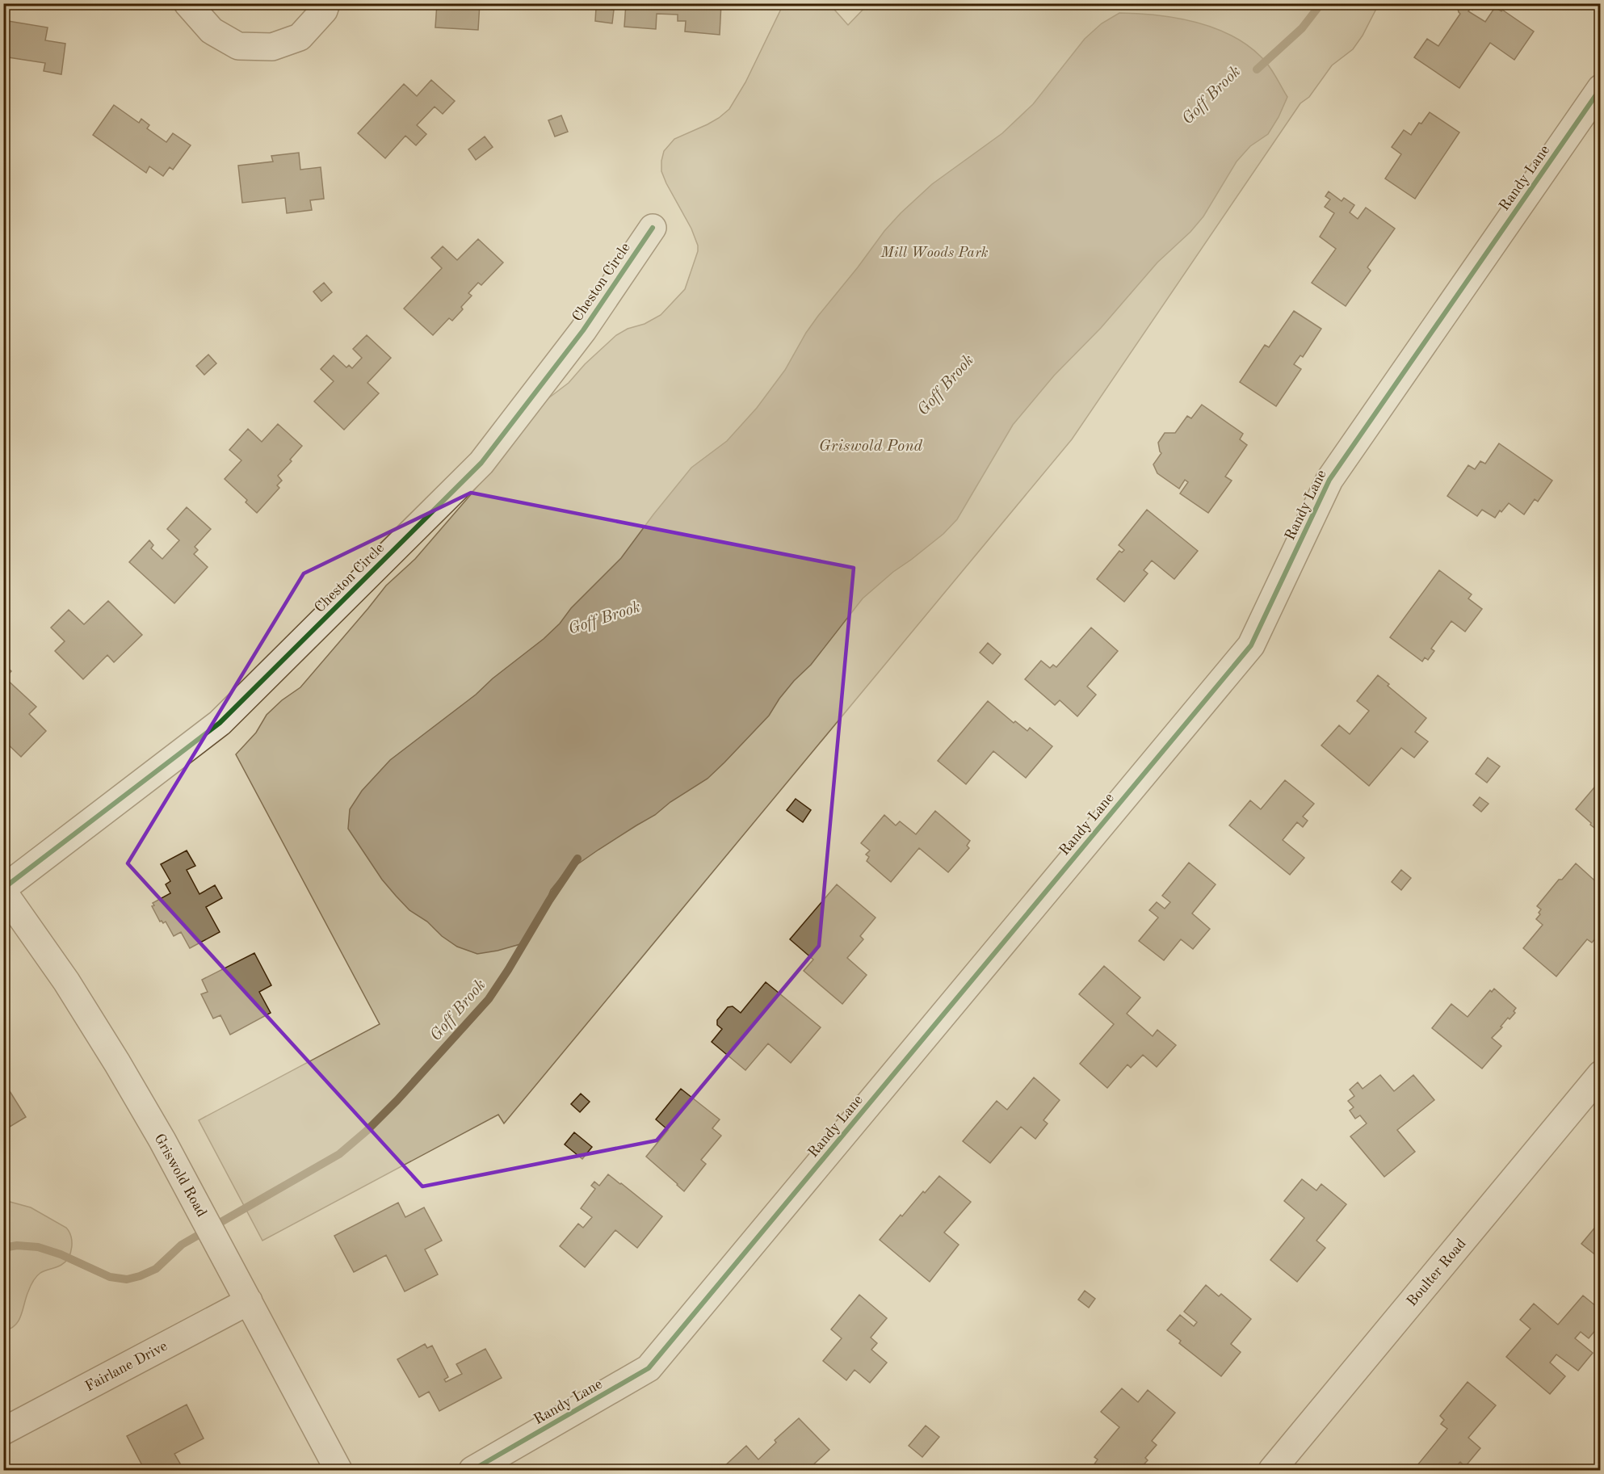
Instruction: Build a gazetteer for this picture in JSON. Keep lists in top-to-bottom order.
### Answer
{
  "streets": {
    "street": [
      "Randy Lane",
      "Cheston Circle",
      "Griswold Road",
      "Boulter Road",
      "Fairlane Drive"
    ]
  },
  "crossings": [
    ["Cheston Circle", "Griswold Road"],
    ["Griswold Road", "Fairlane Drive"]
  ],
  "water": ["Goff Brook", "Griswold Pond"],
  "parks": ["Mill Woods Park"]
}
